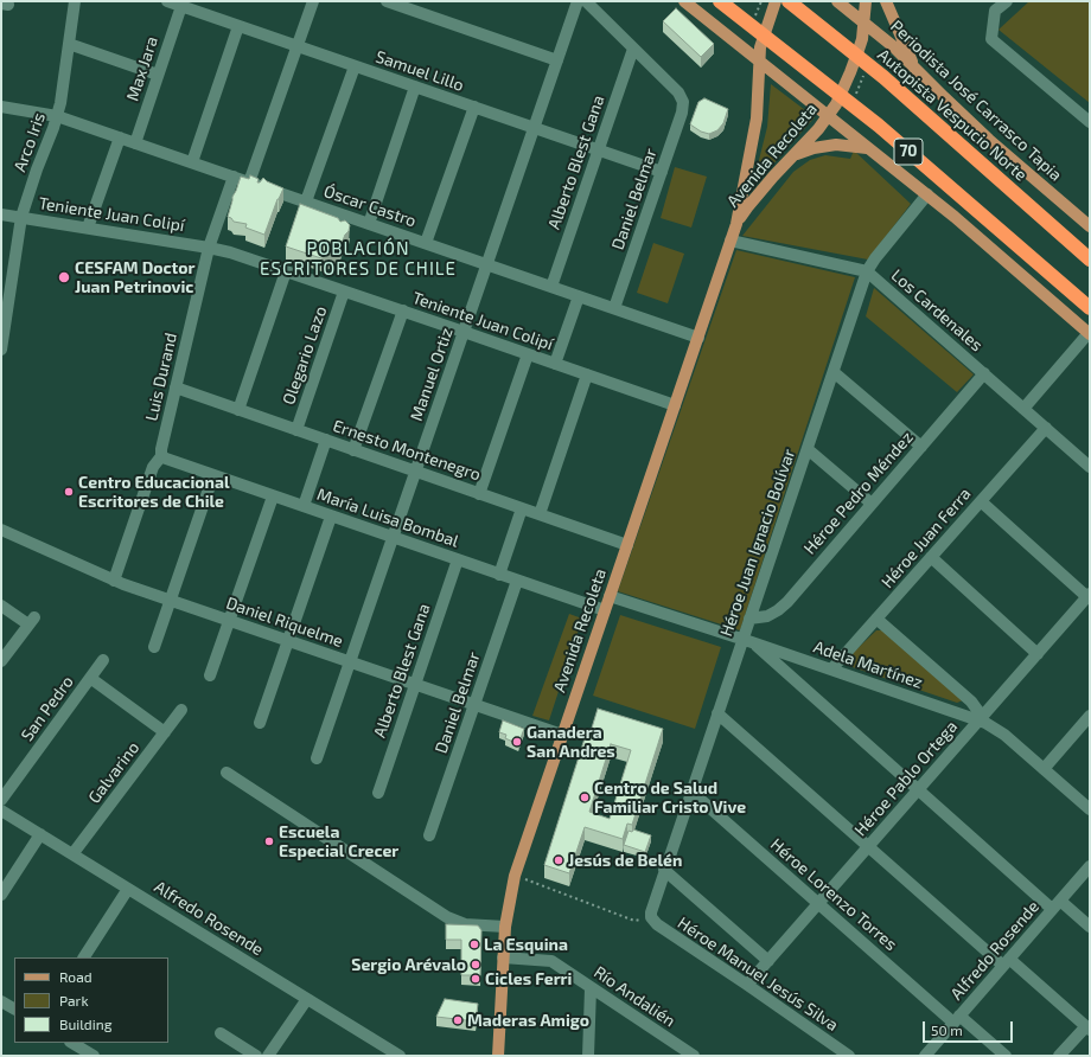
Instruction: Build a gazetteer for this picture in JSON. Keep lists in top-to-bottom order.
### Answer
{
  "streets": {
    "highway": ["Autopista Vespucio Norte", "70"],
    "main road": ["Periodista José Carrasco Tapia", "Avenida Recoleta"],
    "street": [
      "Max Jara",
      "Samuel Lillo",
      "Arco Iris",
      "Alberto Blest Gana",
      "Daniel Belmar",
      "Óscar Castro",
      "Teniente Juan Colipí",
      "Los Cardenales",
      "Olegario Lazo",
      "Manuel Ortiz",
      "Luis Durand",
      "Ernesto Montenegro",
      "Héroe Pedro Méndez",
      "María Luisa Bombal",
      "Héroe Juan Ferra",
      "Héroe Juan Ignacio Bolívar",
      "Daniel Riquelme",
      "Adela Martínez",
      "San Pedro",
      "Galvarino",
      "Héroe Pablo Ortega",
      "Héroe Lorenzo Torres",
      "Alfredo Rosende",
      "Héroe Manuel Jesús Silva",
      "Río Andalién"
    ]
  },
  "crossings": [
    ["Max Jara", "Samuel Lillo"],
    ["Max Jara", "Óscar Castro"],
    ["Samuel Lillo", "Alberto Blest Gana"],
    ["Samuel Lillo", "Daniel Belmar"],
    ["Samuel Lillo", "Manuel Ortiz"],
    ["Periodista José Carrasco Tapia", "Avenida Recoleta"],
    ["Arco Iris", "Óscar Castro"],
    ["Arco Iris", "Teniente Juan Colipí"],
    ["Avenida Recoleta", "Óscar Castro"],
    ["Avenida Recoleta", "Teniente Juan Colipí"],
    ["Avenida Recoleta", "Los Cardenales"],
    ["Avenida Recoleta", "Ernesto Montenegro"],
    ["Avenida Recoleta", "María Luisa Bombal"],
    ["Avenida Recoleta", "Daniel Riquelme"],
    ["Avenida Recoleta", "Adela Martínez"],
    ["Avenida Recoleta", "Río Andalién"],
    ["Alberto Blest Gana", "Daniel Belmar"],
    ["Alberto Blest Gana", "Óscar Castro"],
    ["Alberto Blest Gana", "María Luisa Bombal"],
    ["Alberto Blest Gana", "Daniel Riquelme"],
    ["Daniel Belmar", "Óscar Castro"],
    ["Daniel Belmar", "María Luisa Bombal"],
    ["Daniel Belmar", "Daniel Riquelme"],
    ["Óscar Castro", "Manuel Ortiz"],
    ["Óscar Castro", "Luis Durand"],
    ["Teniente Juan Colipí", "Olegario Lazo"],
    ["Teniente Juan Colipí", "Manuel Ortiz"],
    ["Teniente Juan Colipí", "Luis Durand"],
    ["Los Cardenales", "Héroe Pedro Méndez"],
    ["Los Cardenales", "Héroe Juan Ferra"],
    ["Los Cardenales", "Héroe Juan Ignacio Bolívar"],
    ["Olegario Lazo", "Ernesto Montenegro"],
    ["Manuel Ortiz", "Ernesto Montenegro"],
    ["Manuel Ortiz", "María Luisa Bombal"],
    ["Manuel Ortiz", "Daniel Riquelme"],
    ["Luis Durand", "Ernesto Montenegro"],
    ["Luis Durand", "María Luisa Bombal"],
    ["Luis Durand", "Daniel Riquelme"],
    ["Héroe Pedro Méndez", "Héroe Juan Ignacio Bolívar"],
    ["Héroe Juan Ferra", "Adela Martínez"],
    ["Héroe Juan Ignacio Bolívar", "Adela Martínez"],
    ["Héroe Juan Ignacio Bolívar", "Héroe Lorenzo Torres"],
    ["Héroe Juan Ignacio Bolívar", "Héroe Manuel Jesús Silva"],
    ["Adela Martínez", "Héroe Pablo Ortega"],
    ["Galvarino", "Alfredo Rosende"],
    ["Héroe Pablo Ortega", "Héroe Lorenzo Torres"],
    ["Héroe Pablo Ortega", "Héroe Manuel Jesús Silva"],
    ["Héroe Lorenzo Torres", "Alfredo Rosende"]
  ],
  "districts": ["POBLACIÓN ESCRITORES DE CHILE"],
  "places": [
    "CESFAM Doctor Juan Petrinovic",
    "Centro Educacional Escritores de Chile",
    "Ganadera San Andres",
    "Centro de Salud Familiar Cristo Vive",
    "Escuela Especial Crecer",
    "Jesús de Belén",
    "La Esquina",
    "Sergio Arévalo",
    "Cicles Ferri",
    "Maderas Amigo"
  ],
  "legend": ["Road", "Park", "Building"],
  "scale_bar": "50 m"
}
